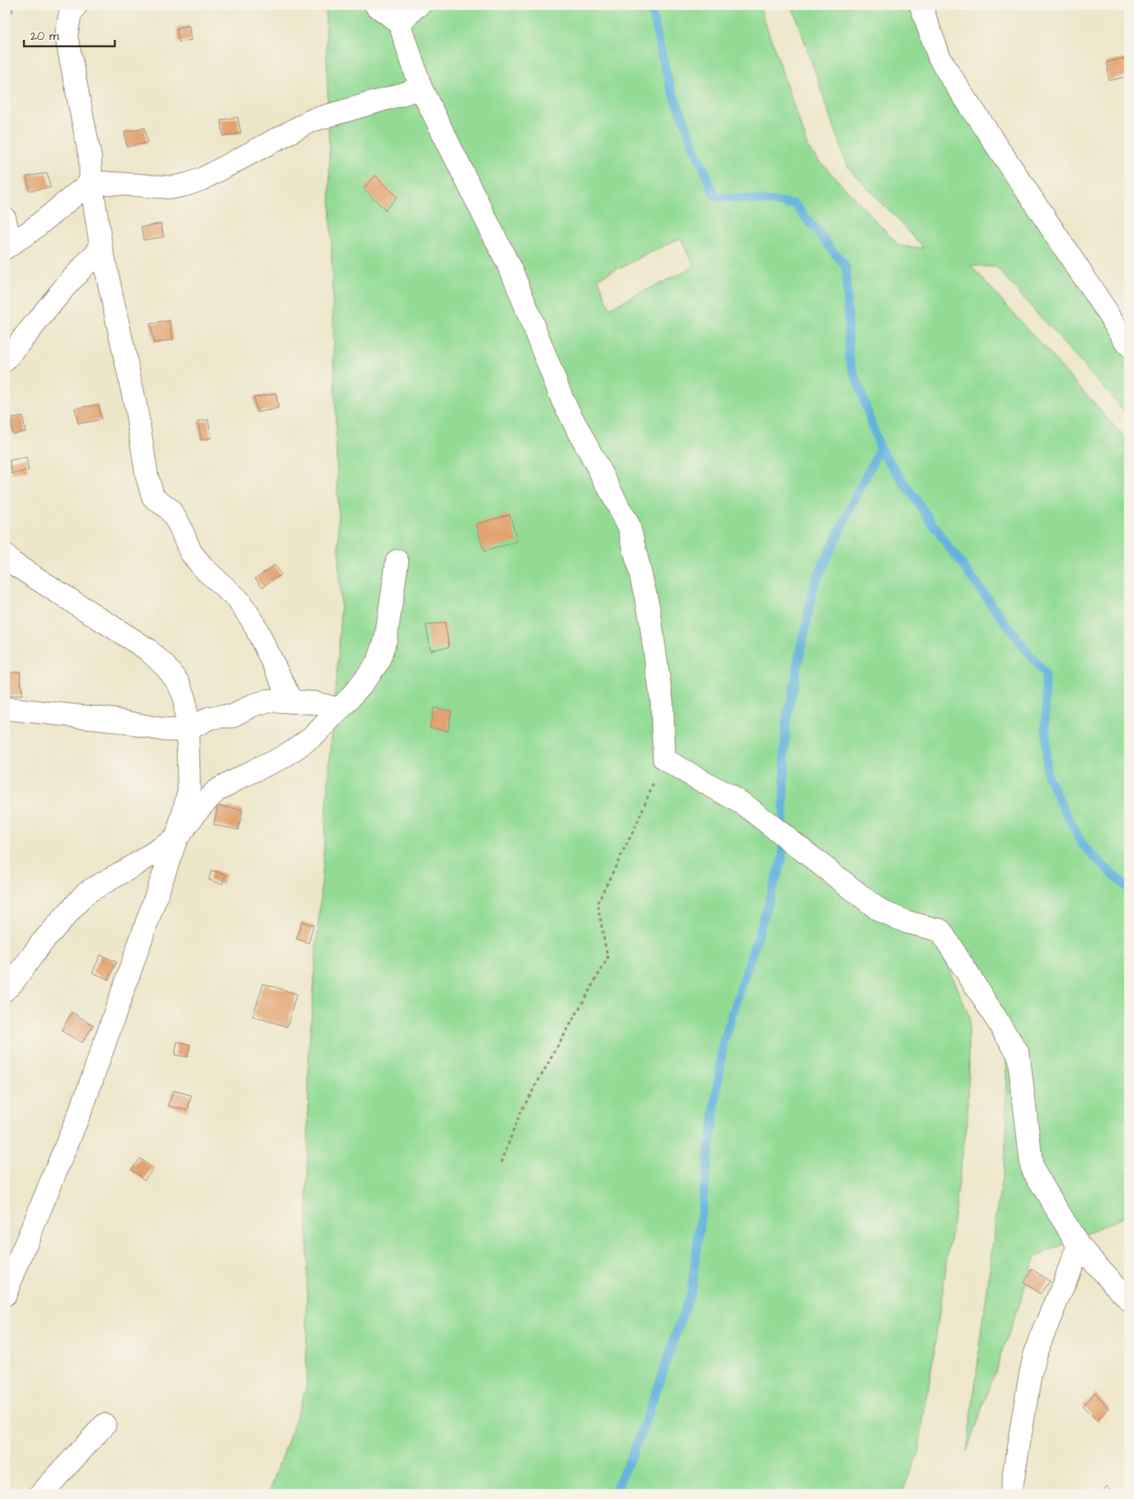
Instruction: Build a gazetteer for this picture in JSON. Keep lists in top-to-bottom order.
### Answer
{
  "scale_bar": "20 m"
}
